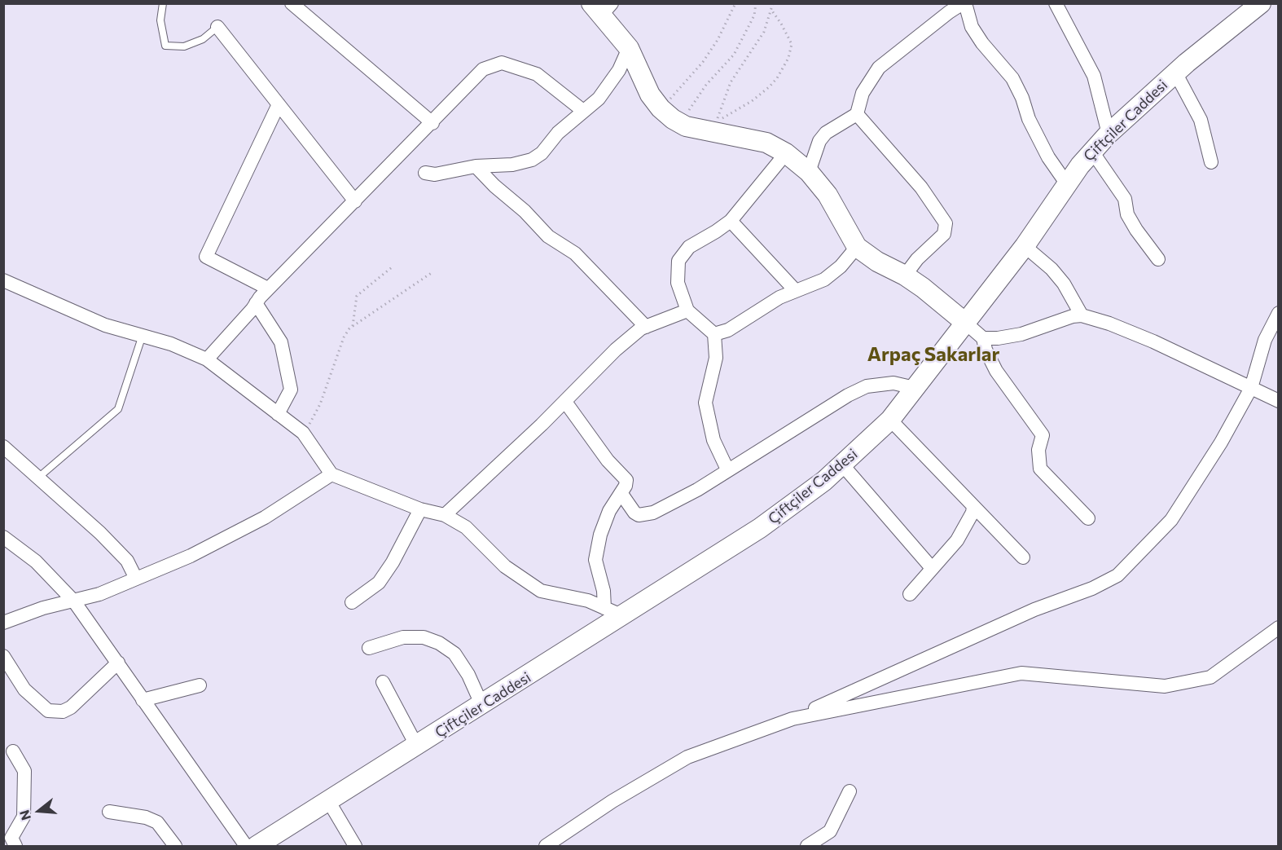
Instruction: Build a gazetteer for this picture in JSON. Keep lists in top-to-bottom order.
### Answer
{
  "streets": {
    "street": ["Çiftçiler Caddesi"]
  },
  "districts": ["Arpaç Sakarlar"],
  "north": "left"
}
